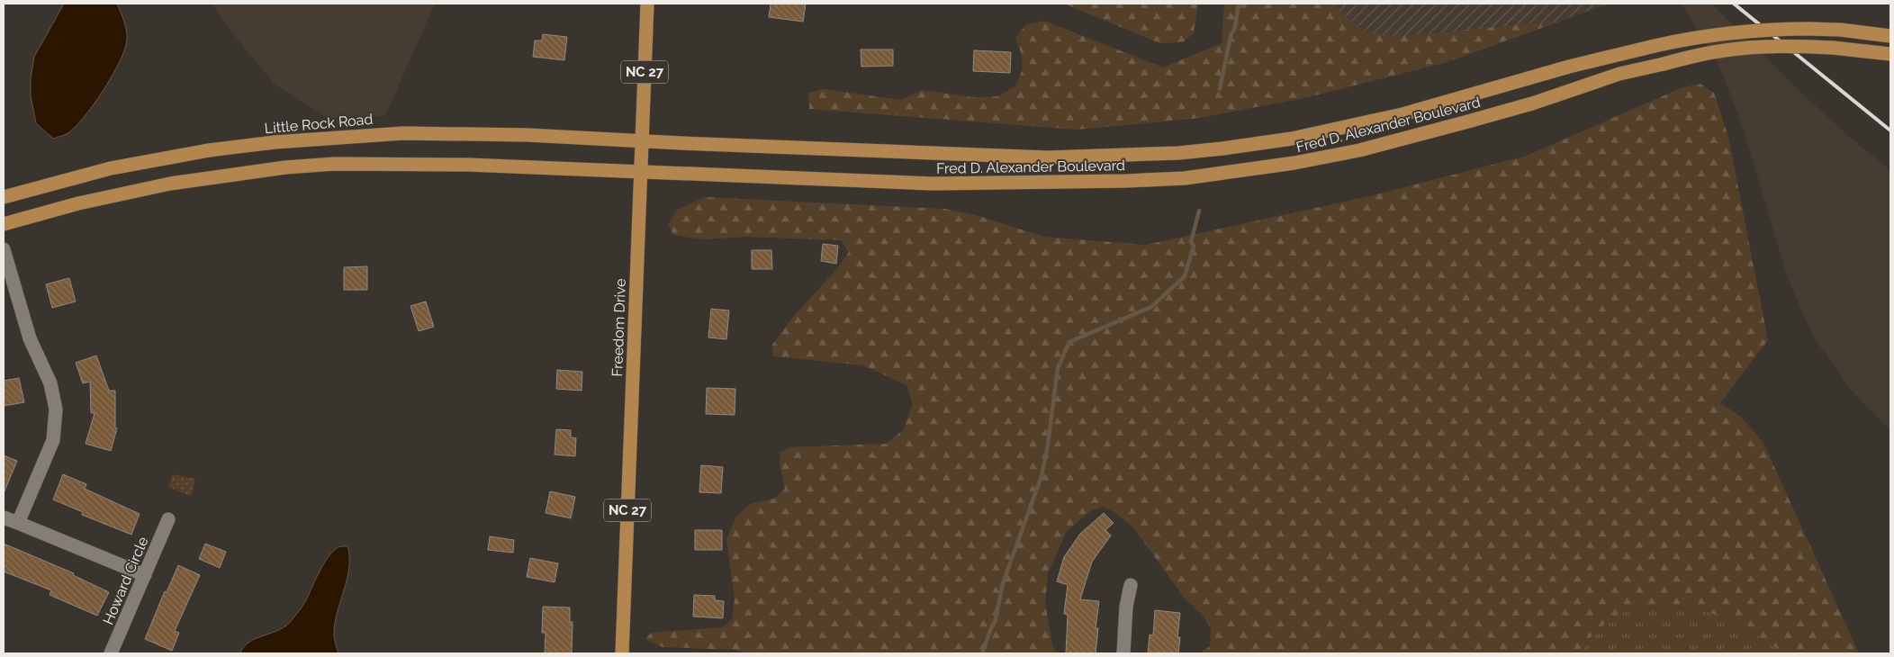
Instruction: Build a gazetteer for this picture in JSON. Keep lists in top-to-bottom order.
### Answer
{
  "streets": {
    "main road": [
      "NC 27",
      "Little Rock Road",
      "Fred D. Alexander Boulevard",
      "Freedom Drive"
    ],
    "street": ["Howard Circle"]
  },
  "crossings": [
    ["Little Rock Road", "Fred D. Alexander Boulevard"],
    ["Little Rock Road", "Freedom Drive"],
    ["Fred D. Alexander Boulevard", "Freedom Drive"]
  ]
}
